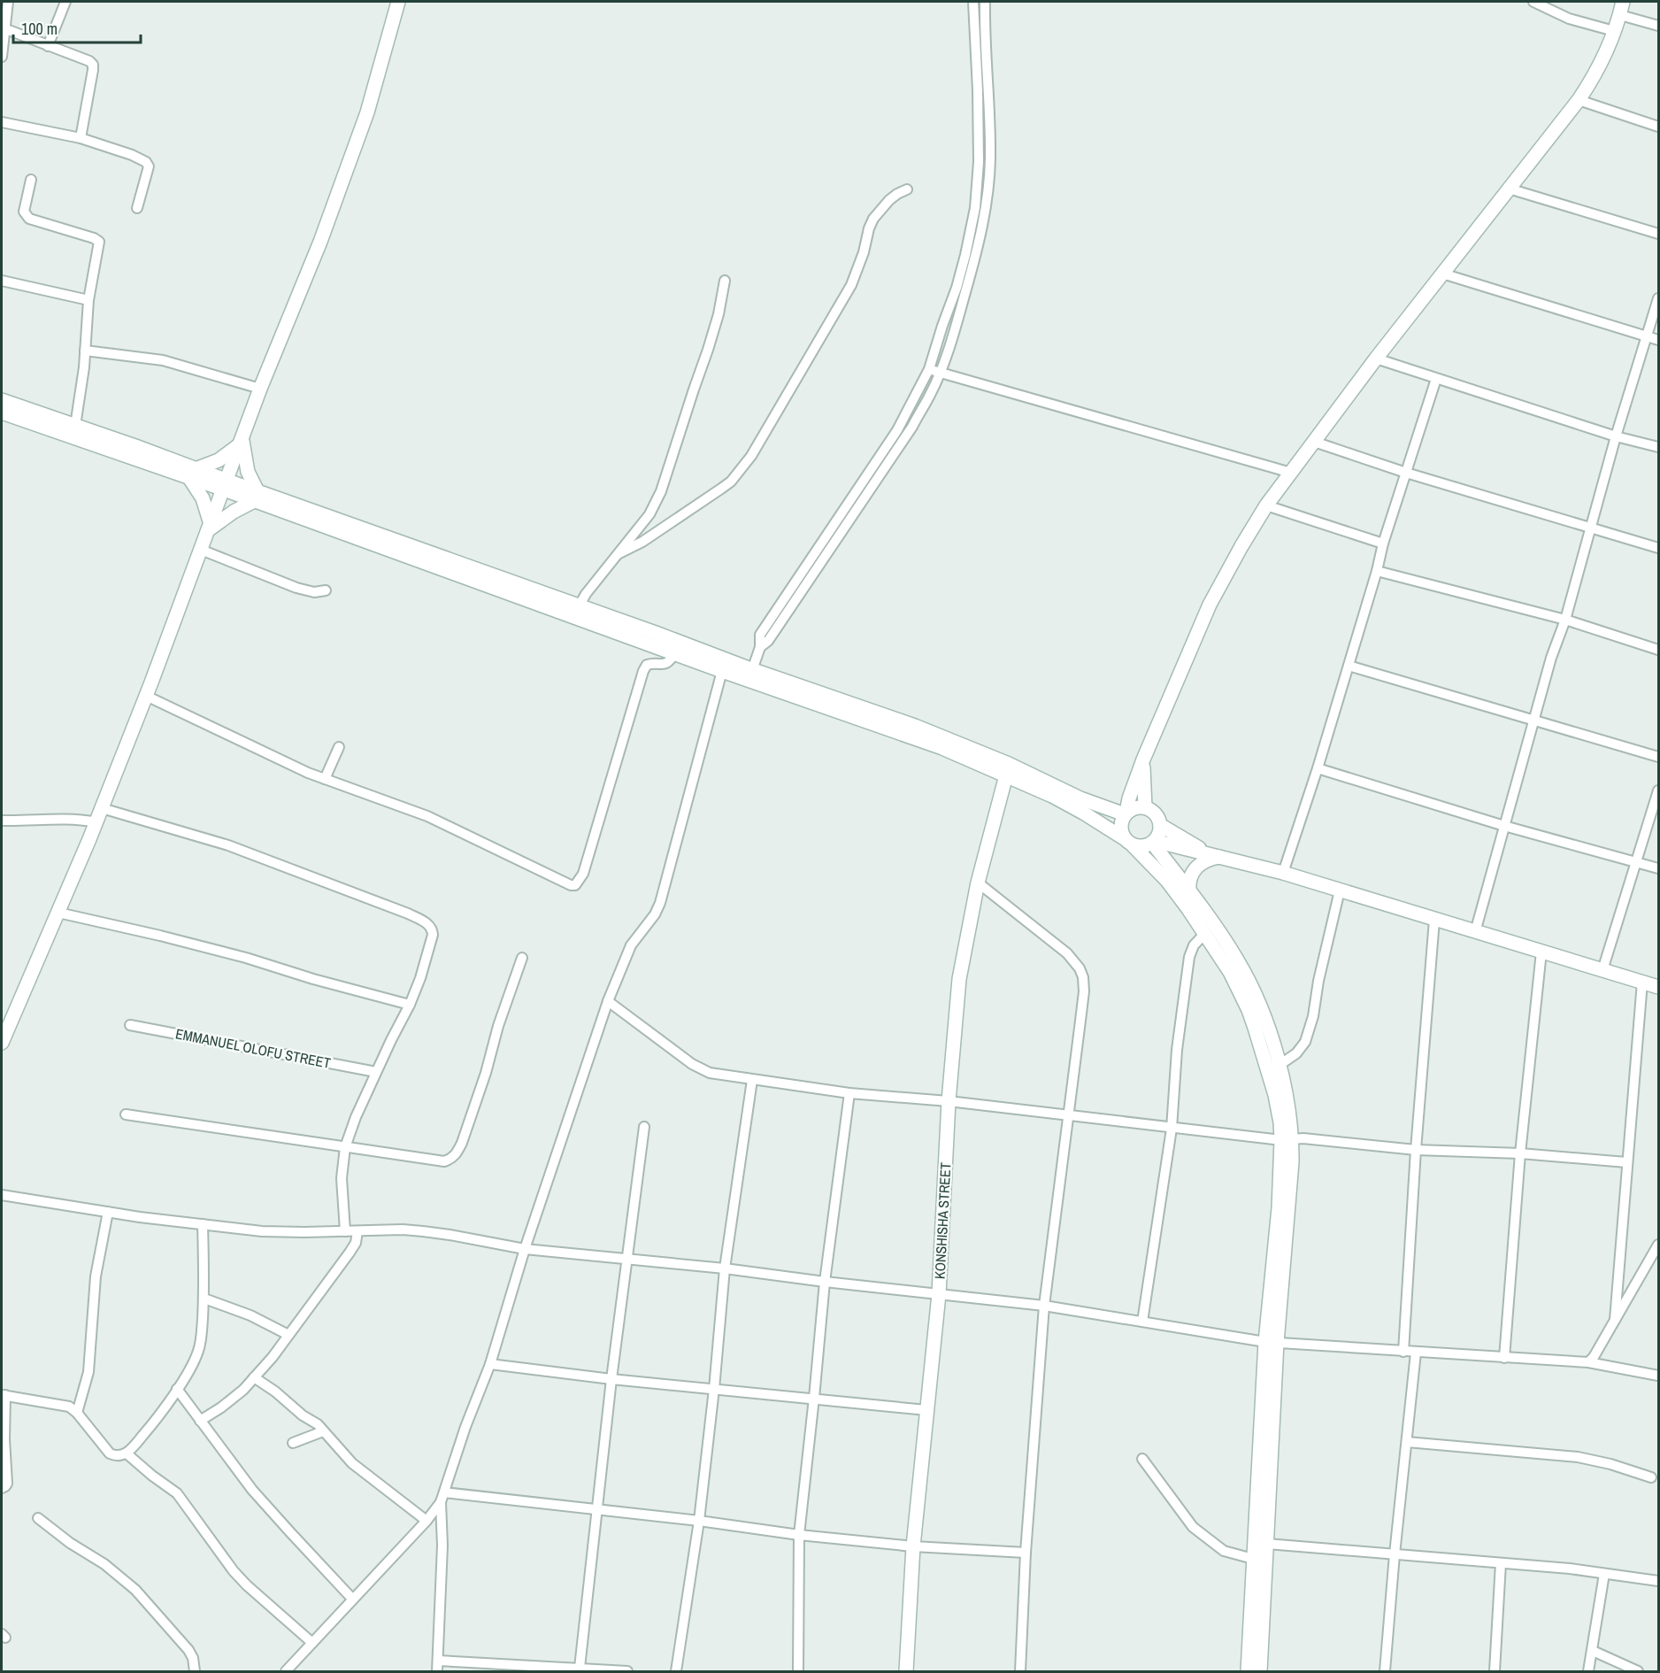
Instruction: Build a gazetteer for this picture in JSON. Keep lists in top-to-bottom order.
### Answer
{
  "streets": {
    "main road": ["KONSHISHA STREET"],
    "street": ["EMMANUEL OLOFU STREET"]
  },
  "scale_bar": "100 m"
}
